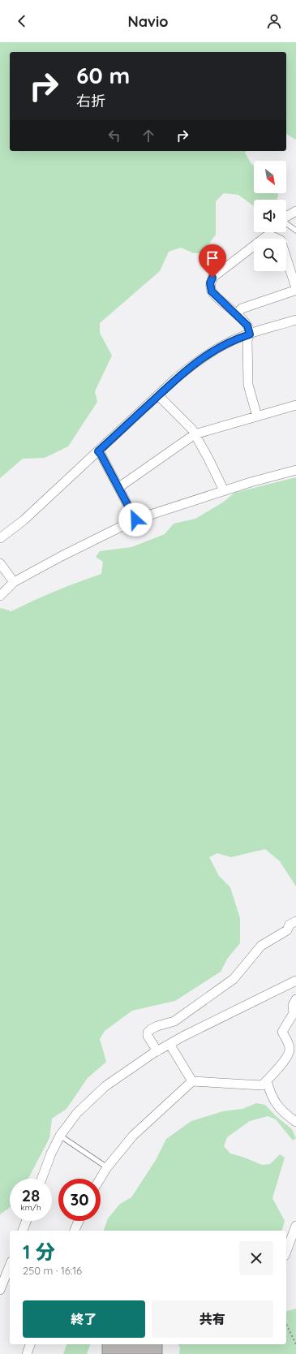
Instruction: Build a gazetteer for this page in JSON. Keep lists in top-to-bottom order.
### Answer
{
  "north": "bottom right",
  "page": {
    "header": "Navio",
    "turn": ["60 m", "右折"],
    "speed": "28 km/h",
    "limit": "30",
    "heading": ["1 分", "250 m · 16:16"],
    "buttons": ["終了", "共有"]
  }
}
